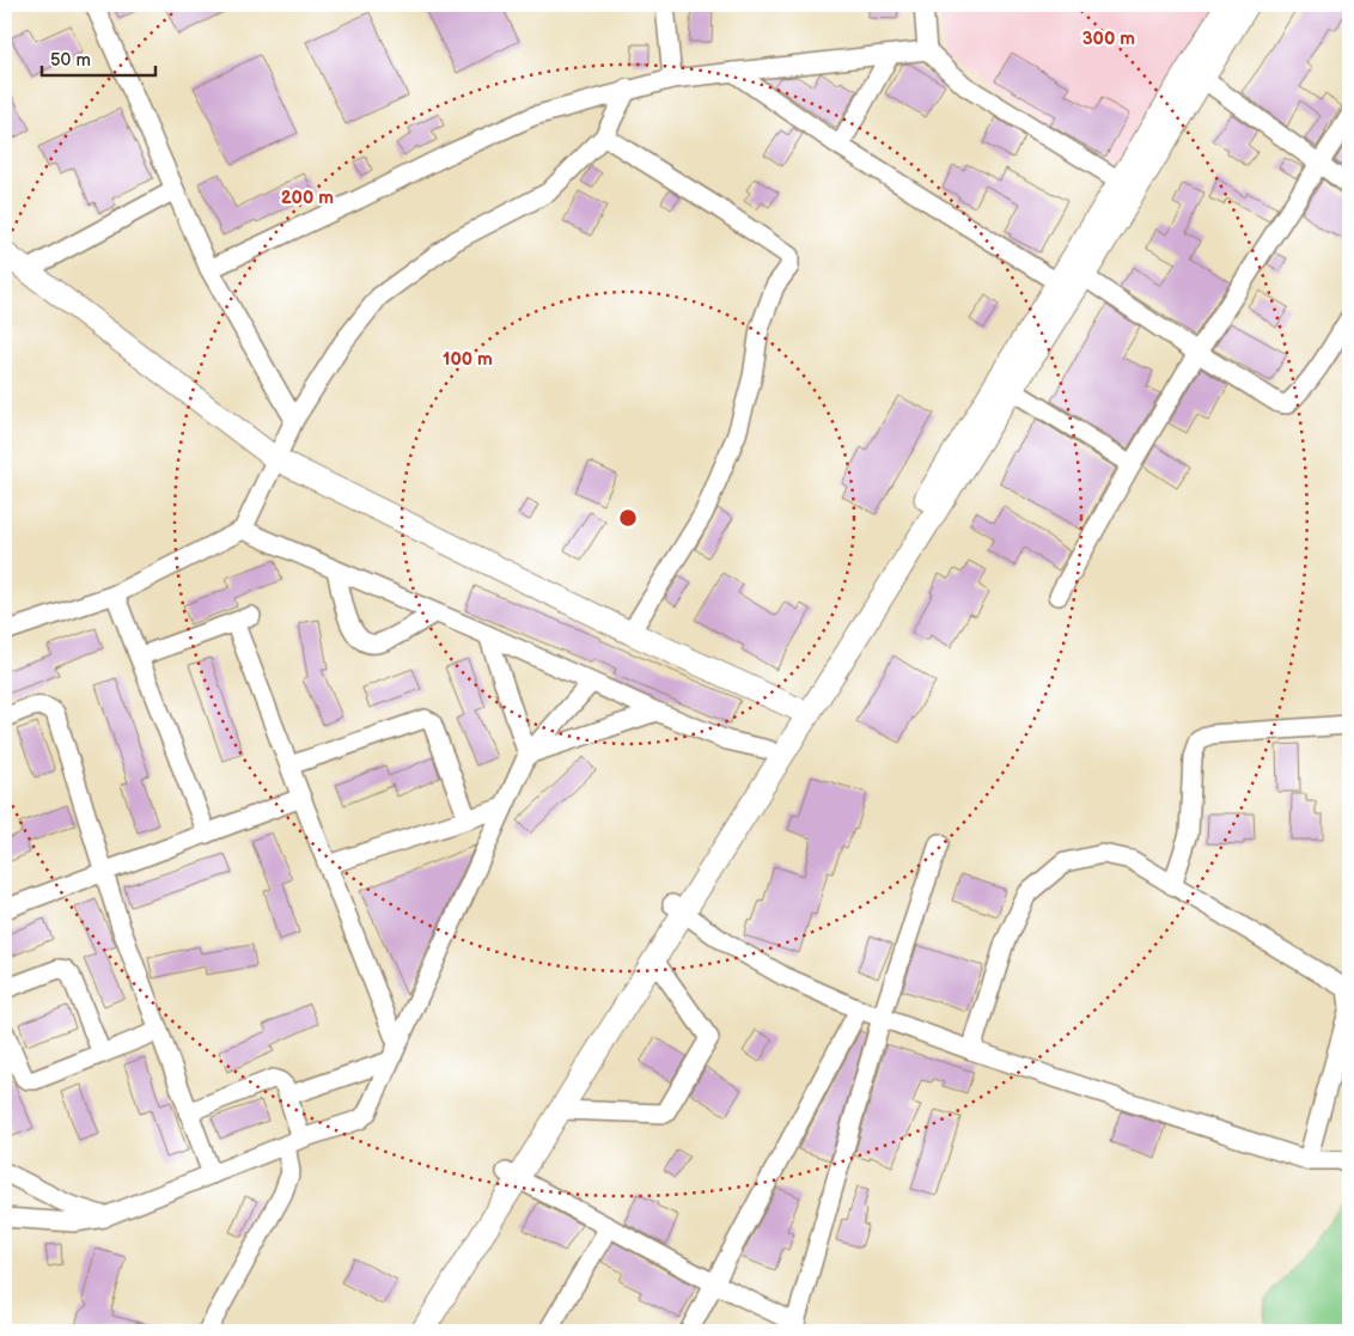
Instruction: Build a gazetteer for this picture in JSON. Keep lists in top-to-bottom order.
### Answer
{
  "scale_bar": "50 m",
  "rings": ["300 m", "200 m", "100 m"]
}
